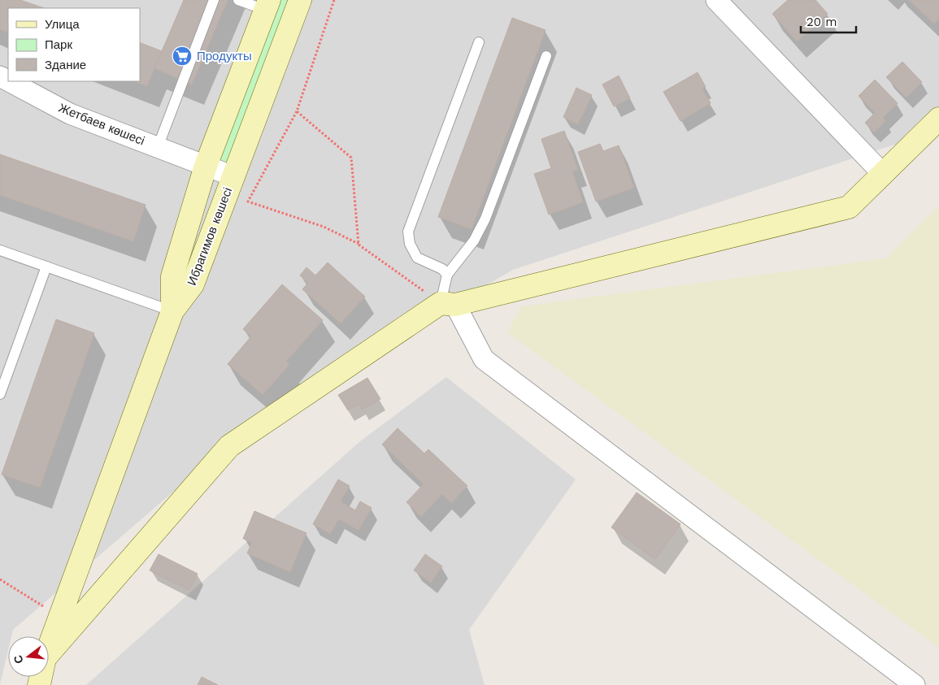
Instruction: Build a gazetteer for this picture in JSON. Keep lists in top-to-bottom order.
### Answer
{
  "streets": {
    "street": ["Жетбаев көшесі", "Ибрагимов көшесі"]
  },
  "crossings": [
    ["Жетбаев көшесі", "Ибрагимов көшесі"]
  ],
  "places": {
    "supermarket": ["Продукты"]
  },
  "legend": ["Улица", "Парк", "Здание"],
  "scale_bar": "20 m",
  "north": "left"
}
